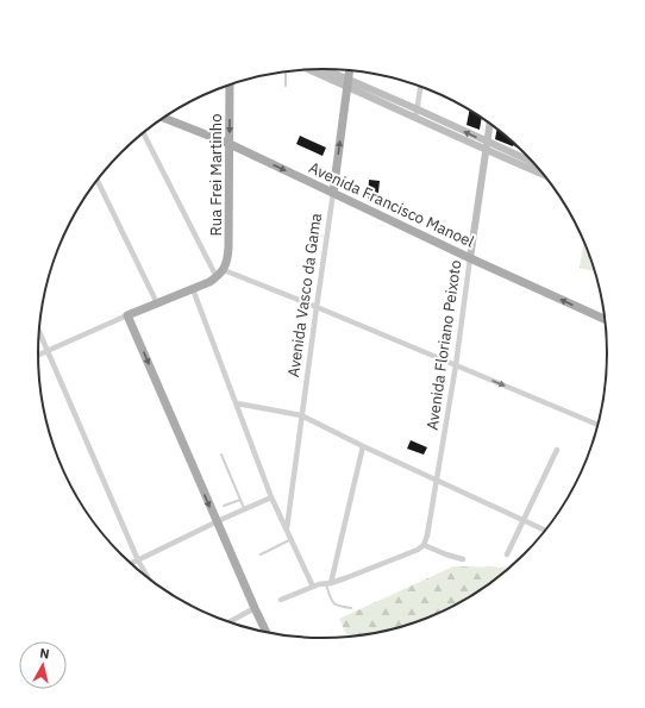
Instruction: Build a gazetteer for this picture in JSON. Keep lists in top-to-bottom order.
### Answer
{
  "streets": {
    "main road": ["Rua Frei Martinho", "Avenida Francisco Manoel", "Avenida Vasco da Gama"],
    "street": ["Avenida Floriano Peixoto"]
  },
  "crossings": [
    ["Rua Frei Martinho", "Avenida Francisco Manoel"],
    ["Avenida Francisco Manoel", "Avenida Vasco da Gama"],
    ["Avenida Francisco Manoel", "Avenida Floriano Peixoto"]
  ],
  "north": "top"
}
